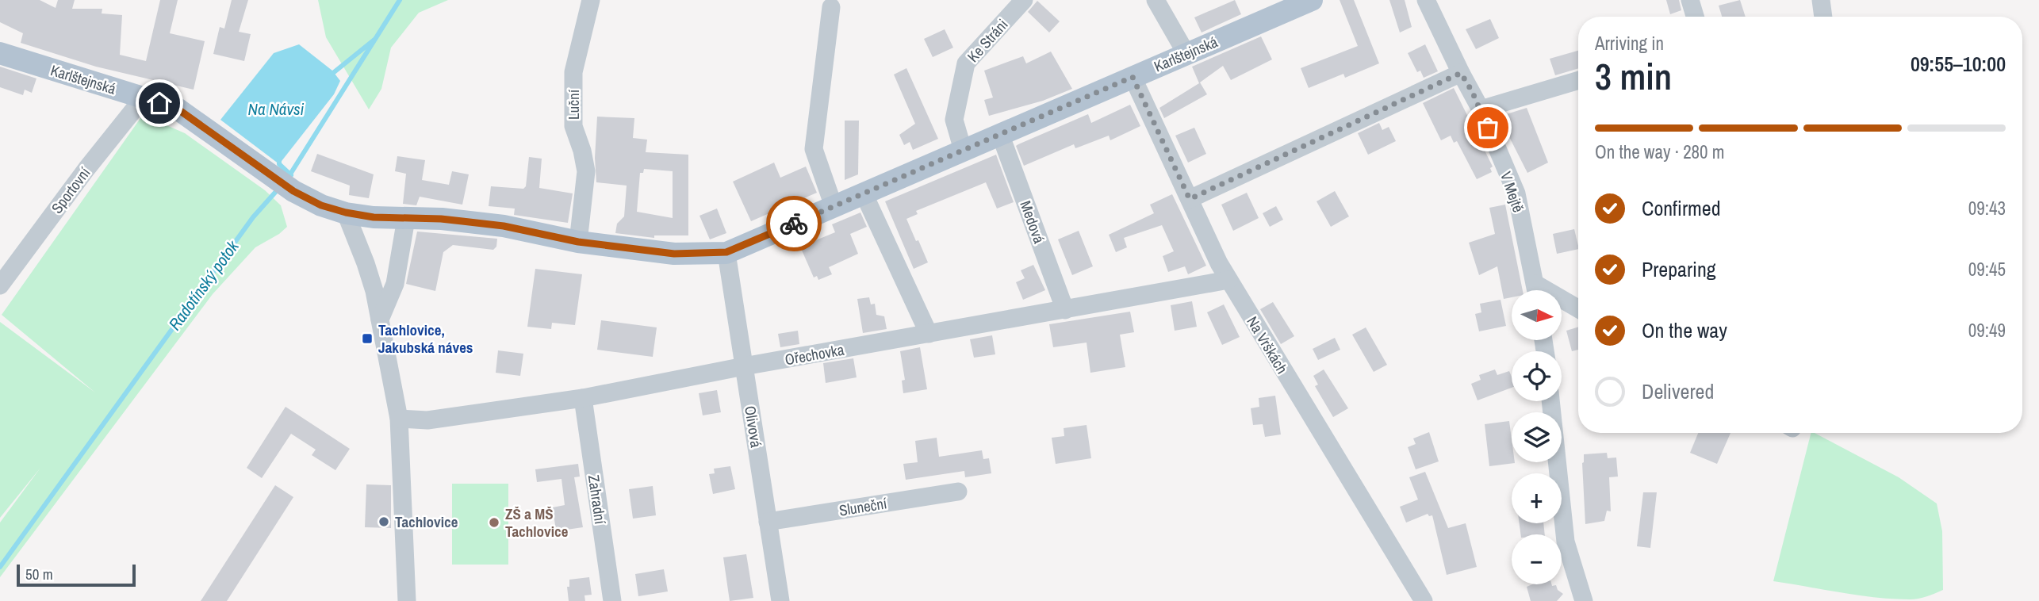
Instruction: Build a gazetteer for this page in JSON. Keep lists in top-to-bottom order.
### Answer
{
  "streets": {
    "main road": ["Karlštejnská"],
    "street": [
      "Ke Stráni",
      "Luční",
      "Sportovní",
      "V Mejtě",
      "Medová",
      "Na Vrškách",
      "Ořechovka",
      "Olivová",
      "Zahradní",
      "Sluneční"
    ]
  },
  "crossings": [
    ["Ke Stráni", "Karlštejnská"],
    ["Karlštejnská", "Luční"],
    ["Karlštejnská", "Sportovní"],
    ["Karlštejnská", "Medová"],
    ["Karlštejnská", "Na Vrškách"],
    ["Karlštejnská", "Olivová"],
    ["Medová", "Ořechovka"],
    ["Na Vrškách", "Ořechovka"],
    ["Ořechovka", "Olivová"],
    ["Ořechovka", "Zahradní"],
    ["Olivová", "Sluneční"]
  ],
  "water": ["Na Návsi", "Radotínský potok"],
  "places": {
    "transit": ["Tachlovice, Jakubská náves"],
    "other": ["Tachlovice", "ZŠ a MŠ Tachlovice"]
  },
  "scale_bar": "50 m",
  "north": "right",
  "page": {
    "heading": ["3 min", "Arriving in", "09:55–10:00"],
    "bar": "On the way · 280 m",
    "list": [
      ["Confirmed", "09:43"],
      ["Preparing", "09:45"],
      ["On the way", "09:49"],
      "Delivered"
    ],
    "map_buttons": ["+", "−"],
    "scale": "50 m"
  }
}
